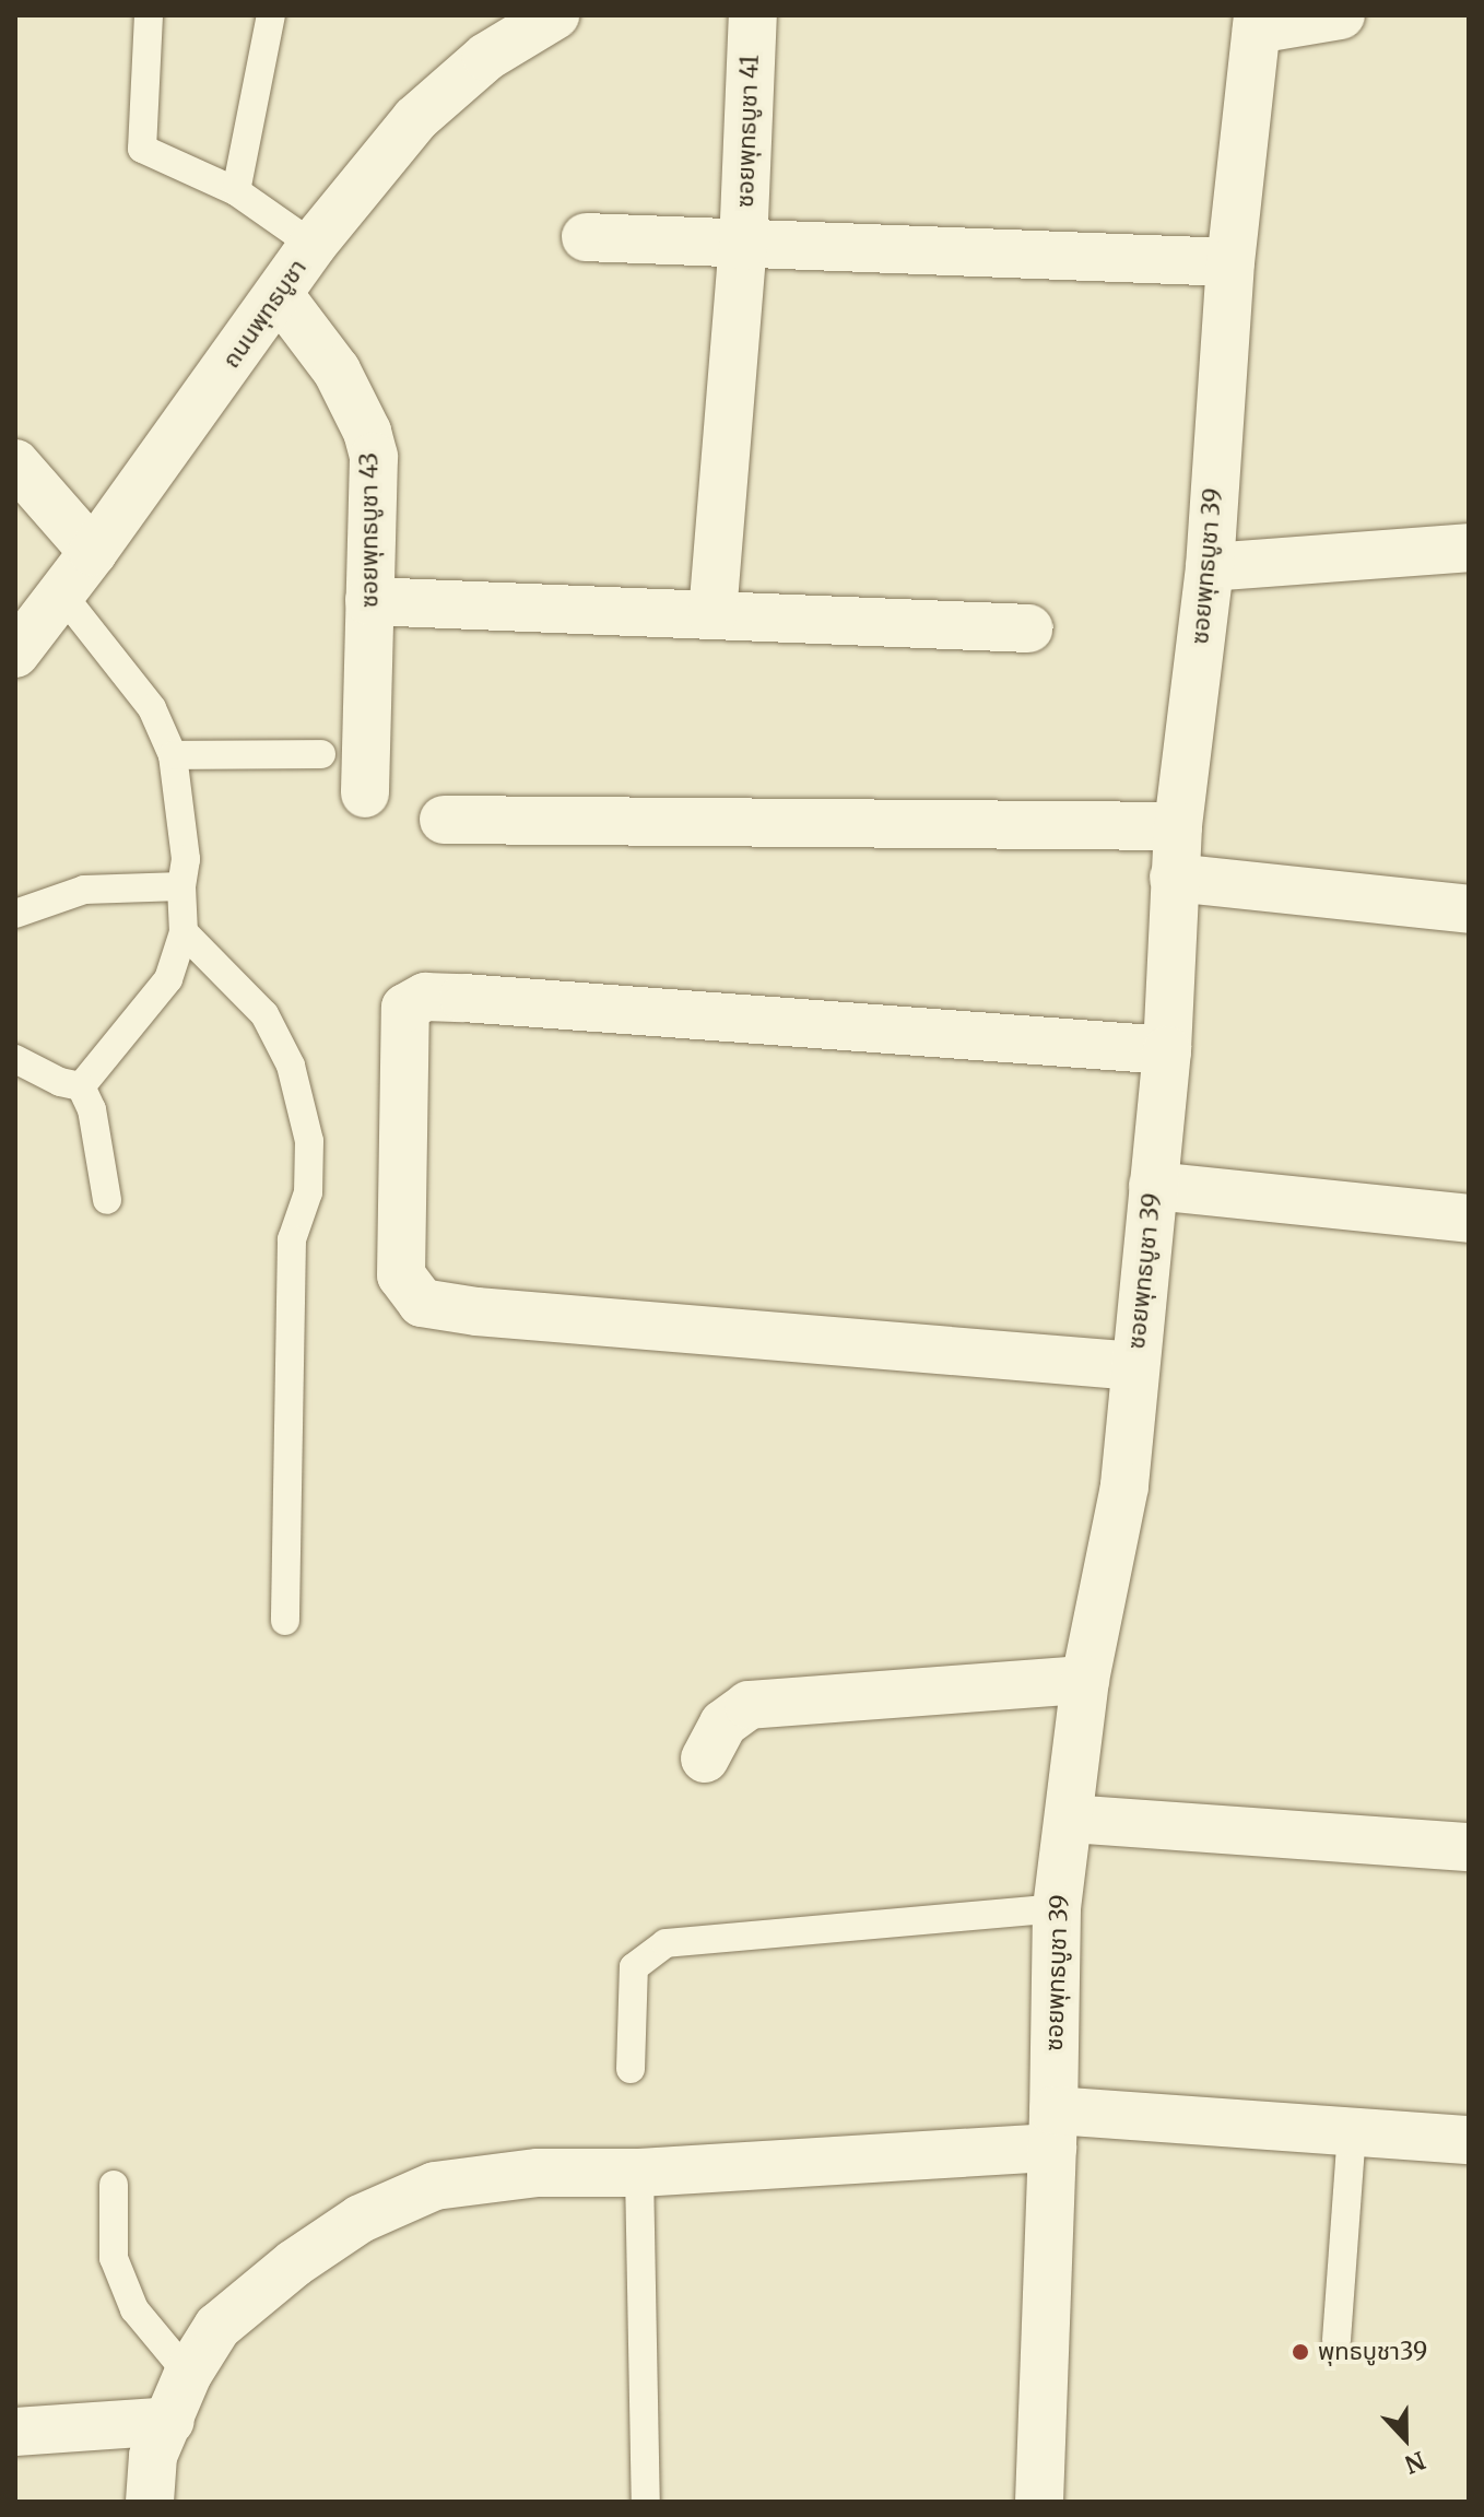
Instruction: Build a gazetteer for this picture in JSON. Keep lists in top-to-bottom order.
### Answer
{
  "streets": {
    "street": [
      "ซอยพุทธบูชา 41",
      "ถนนพุทธบูชา",
      "ซอยพุทธบูชา 43",
      "ซอยพุทธบูชา 39"
    ]
  },
  "crossings": [
    ["ถนนพุทธบูชา", "ซอยพุทธบูชา 43"]
  ],
  "places": ["พุทธบูชา39"],
  "north": "bottom"
}
